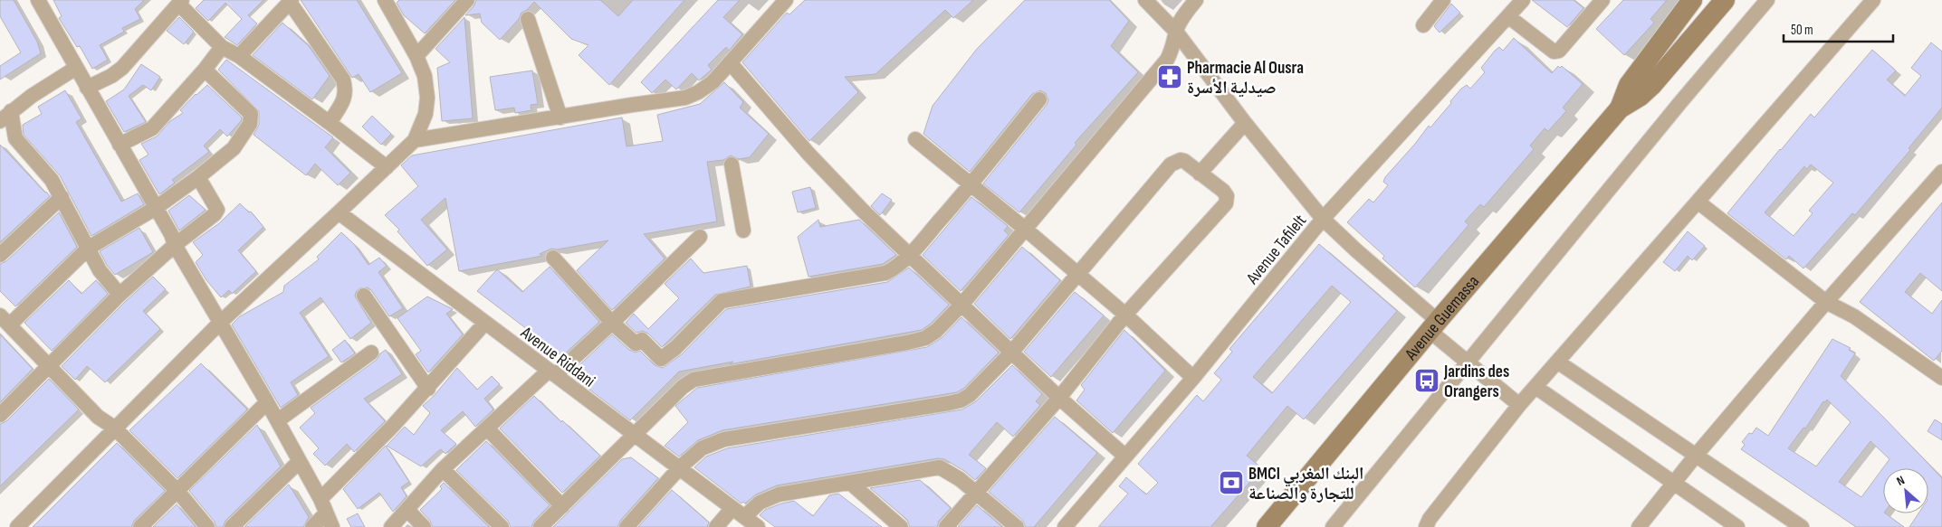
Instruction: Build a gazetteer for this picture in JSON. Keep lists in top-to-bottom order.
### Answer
{
  "streets": {
    "main road": ["Avenue Guemassa"],
    "street": ["Avenue Tafilelt", "Avenue Riddani"]
  },
  "places": {
    "pharmacy": ["Pharmacie Al Ousra صيدلية الأسرة"],
    "bus stop": ["Jardins des Orangers"],
    "bank": ["BMCI البنك المغربي للتجارة والصناعة"]
  },
  "scale_bar": "50 m",
  "north": "top left"
}
